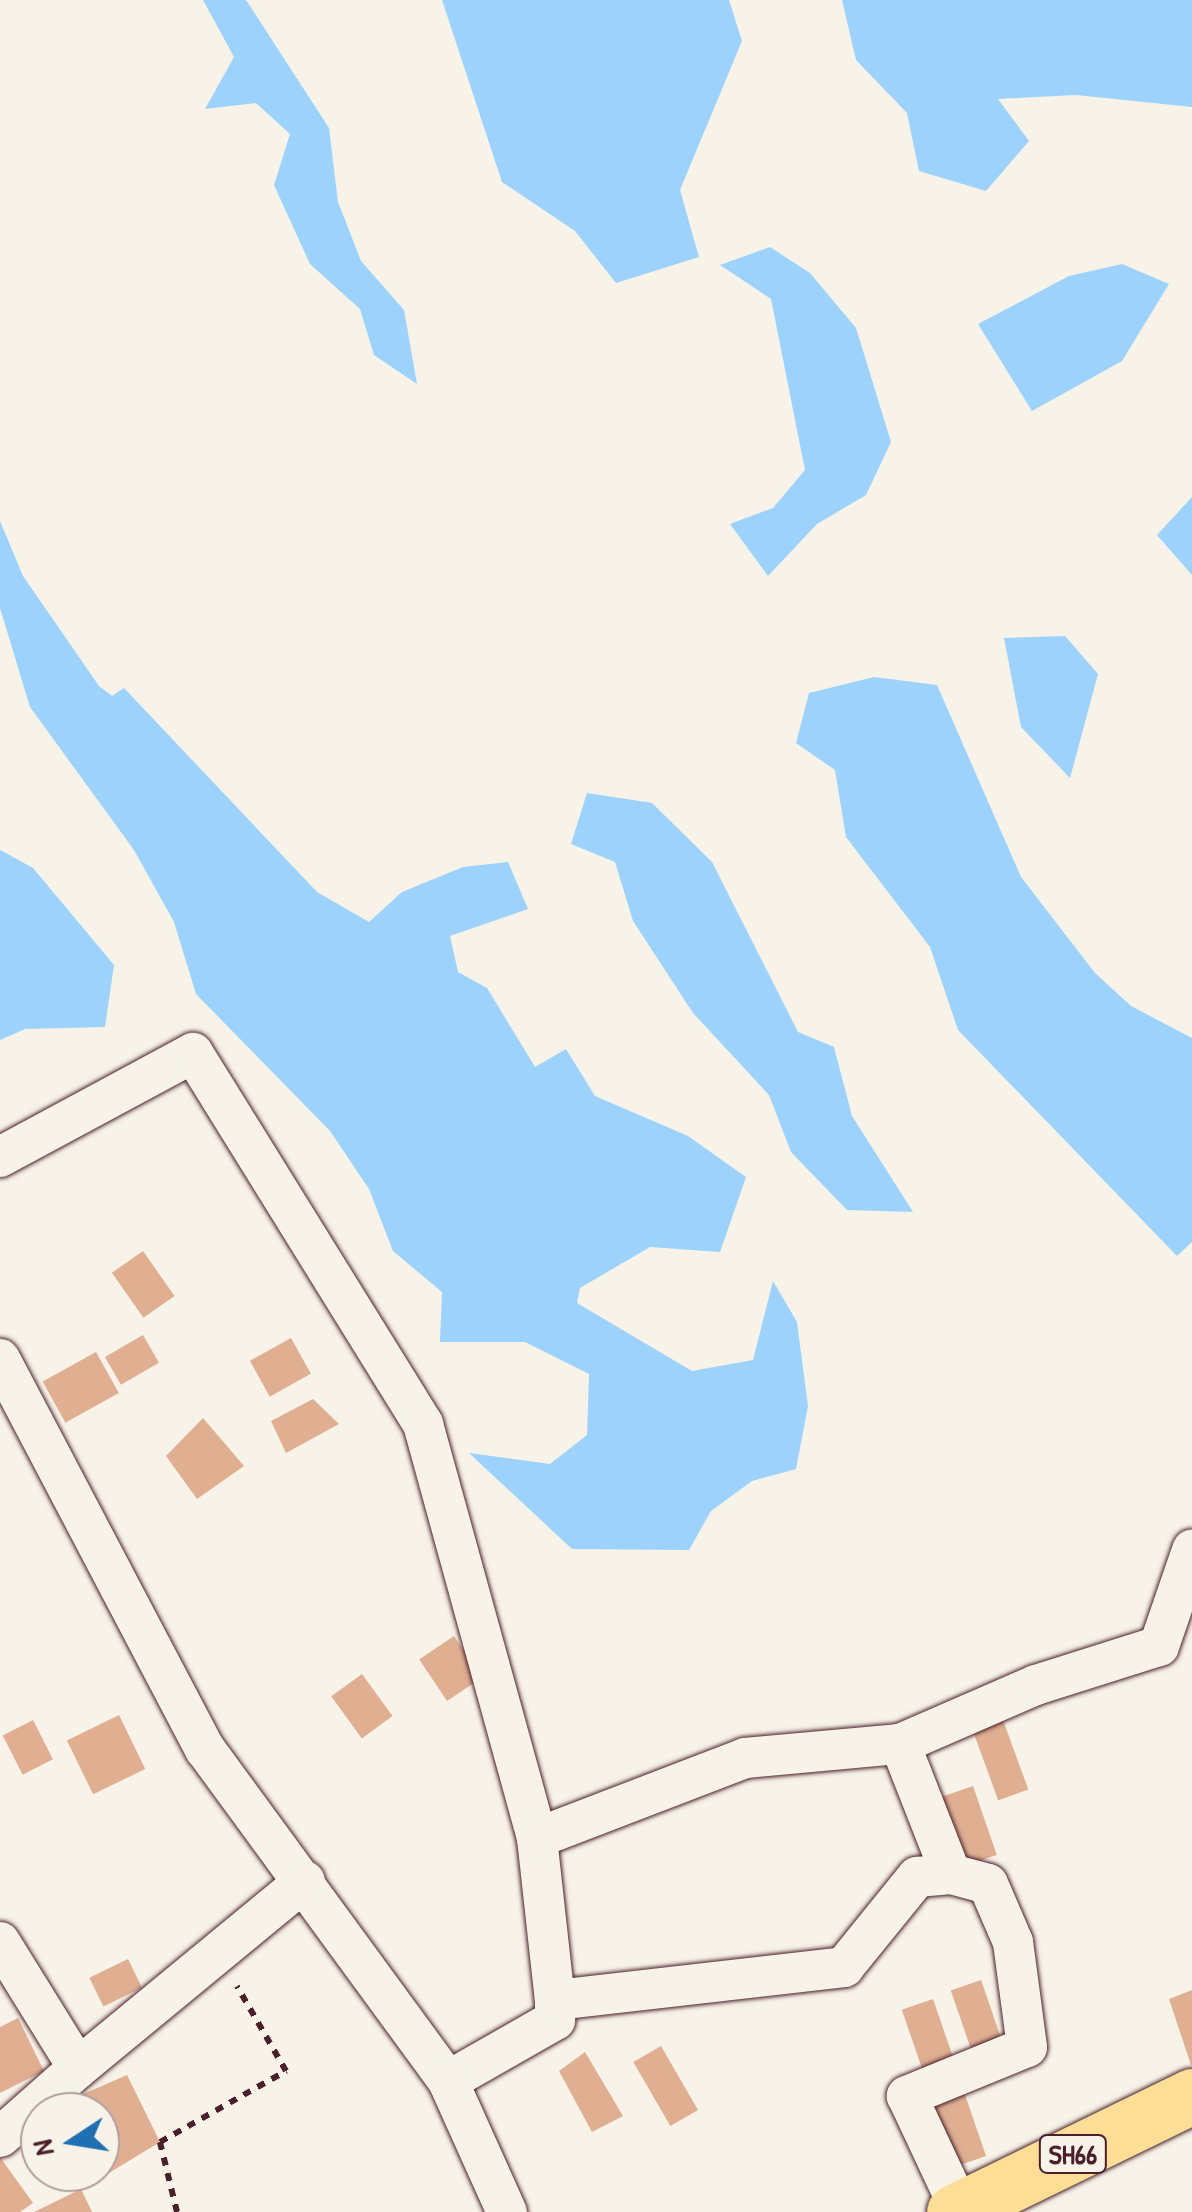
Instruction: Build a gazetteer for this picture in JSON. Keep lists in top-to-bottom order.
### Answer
{
  "streets": {
    "main road": ["SH66"]
  },
  "north": "left"
}
